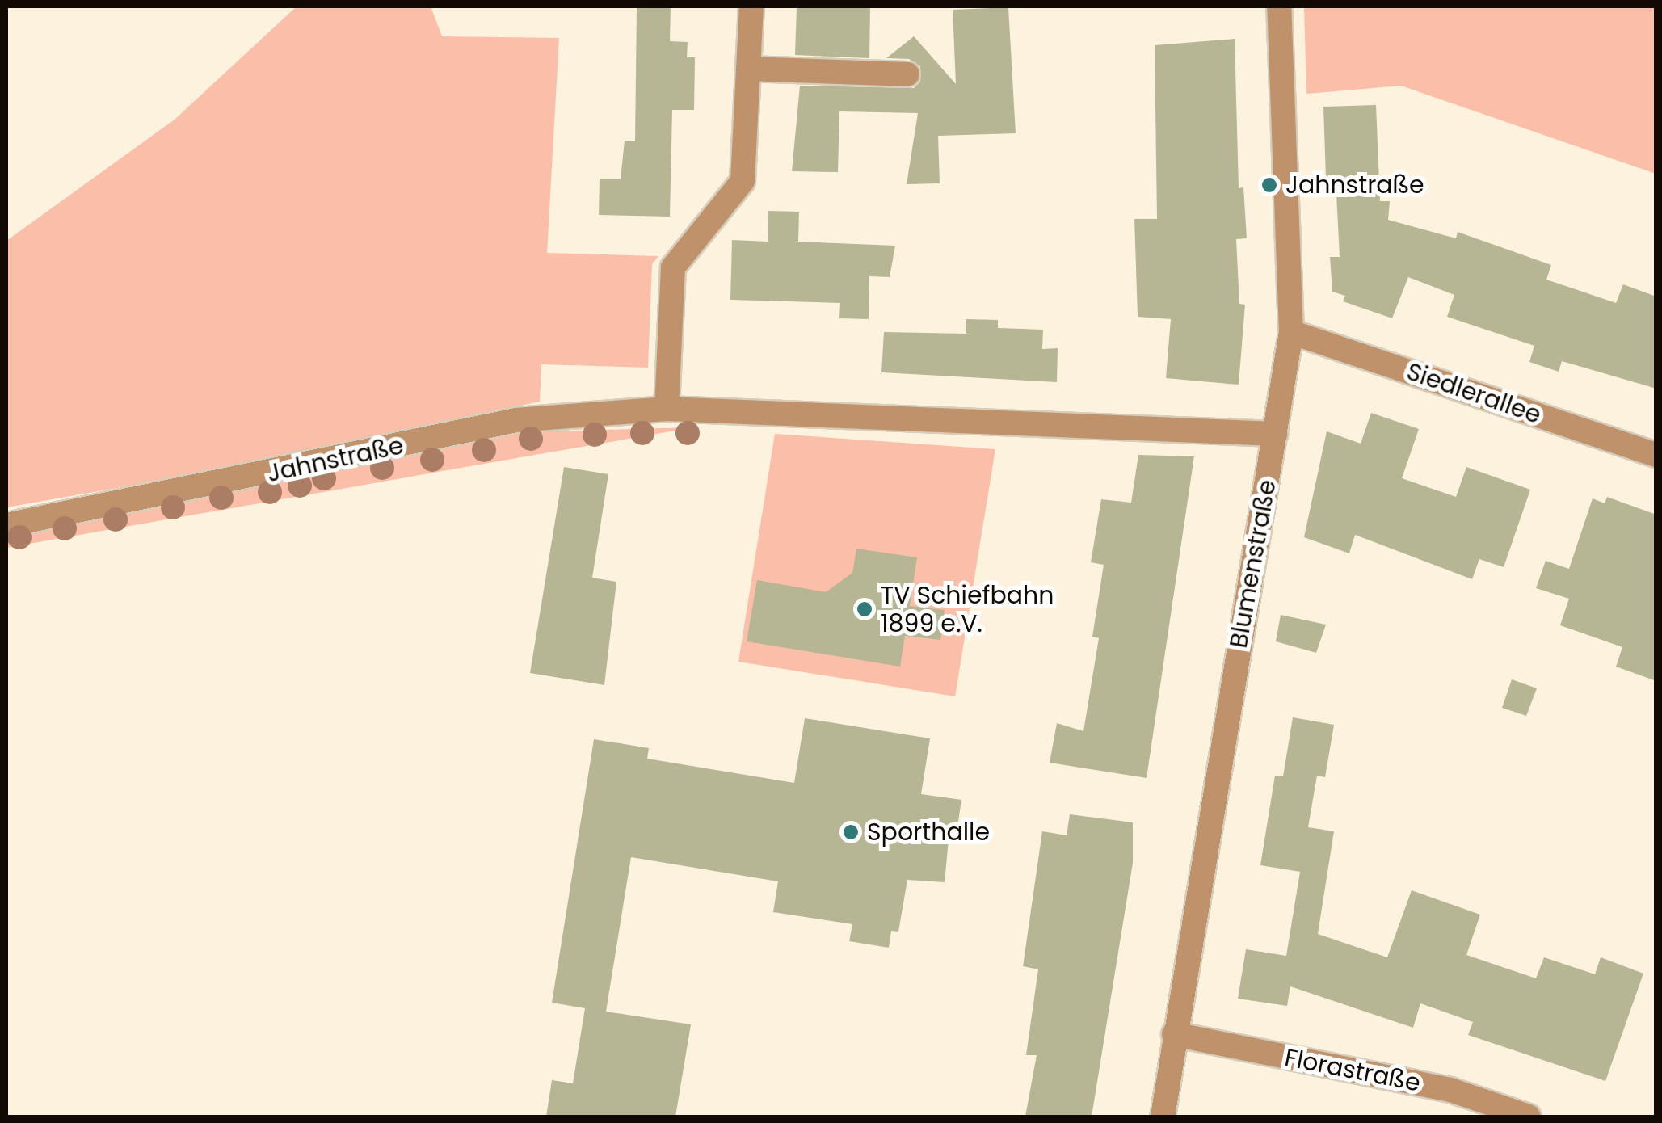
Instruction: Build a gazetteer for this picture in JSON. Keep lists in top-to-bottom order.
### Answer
{
  "streets": {
    "street": [
      "Siedlerallee",
      "Jahnstraße",
      "Blumenstraße",
      "Florastraße"
    ]
  },
  "crossings": [
    ["Siedlerallee", "Blumenstraße"],
    ["Jahnstraße", "Blumenstraße"],
    ["Blumenstraße", "Florastraße"]
  ],
  "places": ["Jahnstraße", "TV Schiefbahn 1899 e.V.", "Sporthalle"]
}
